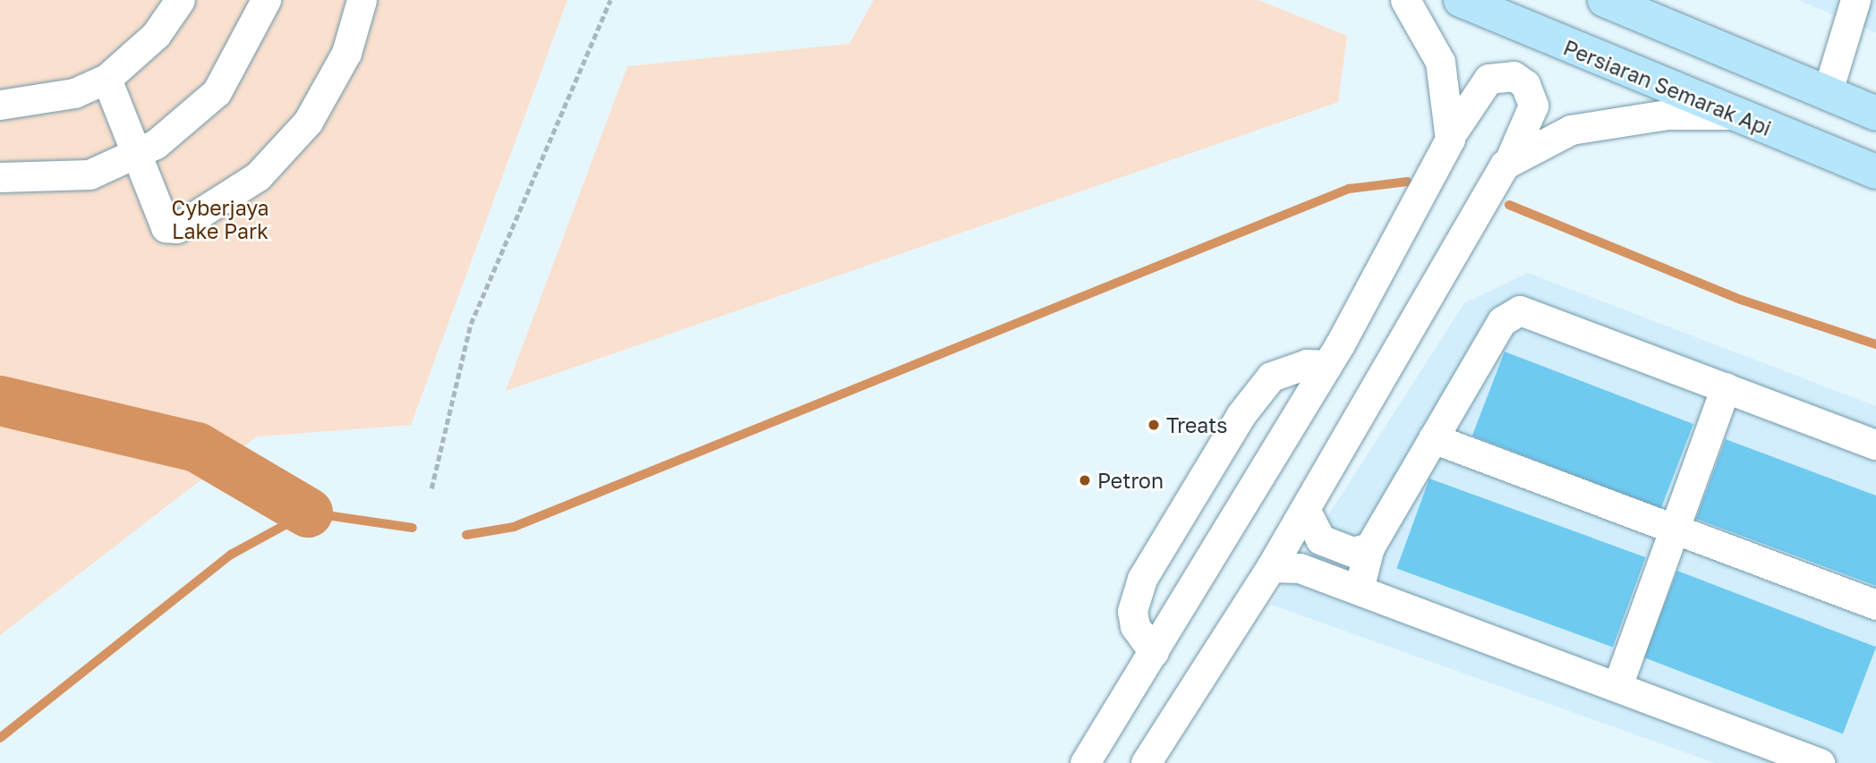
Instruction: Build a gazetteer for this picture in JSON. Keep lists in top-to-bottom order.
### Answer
{
  "streets": {
    "main road": ["Persiaran Semarak Api"]
  },
  "parks": ["Cyberjaya Lake Park"],
  "places": ["Treats", "Petron"]
}
